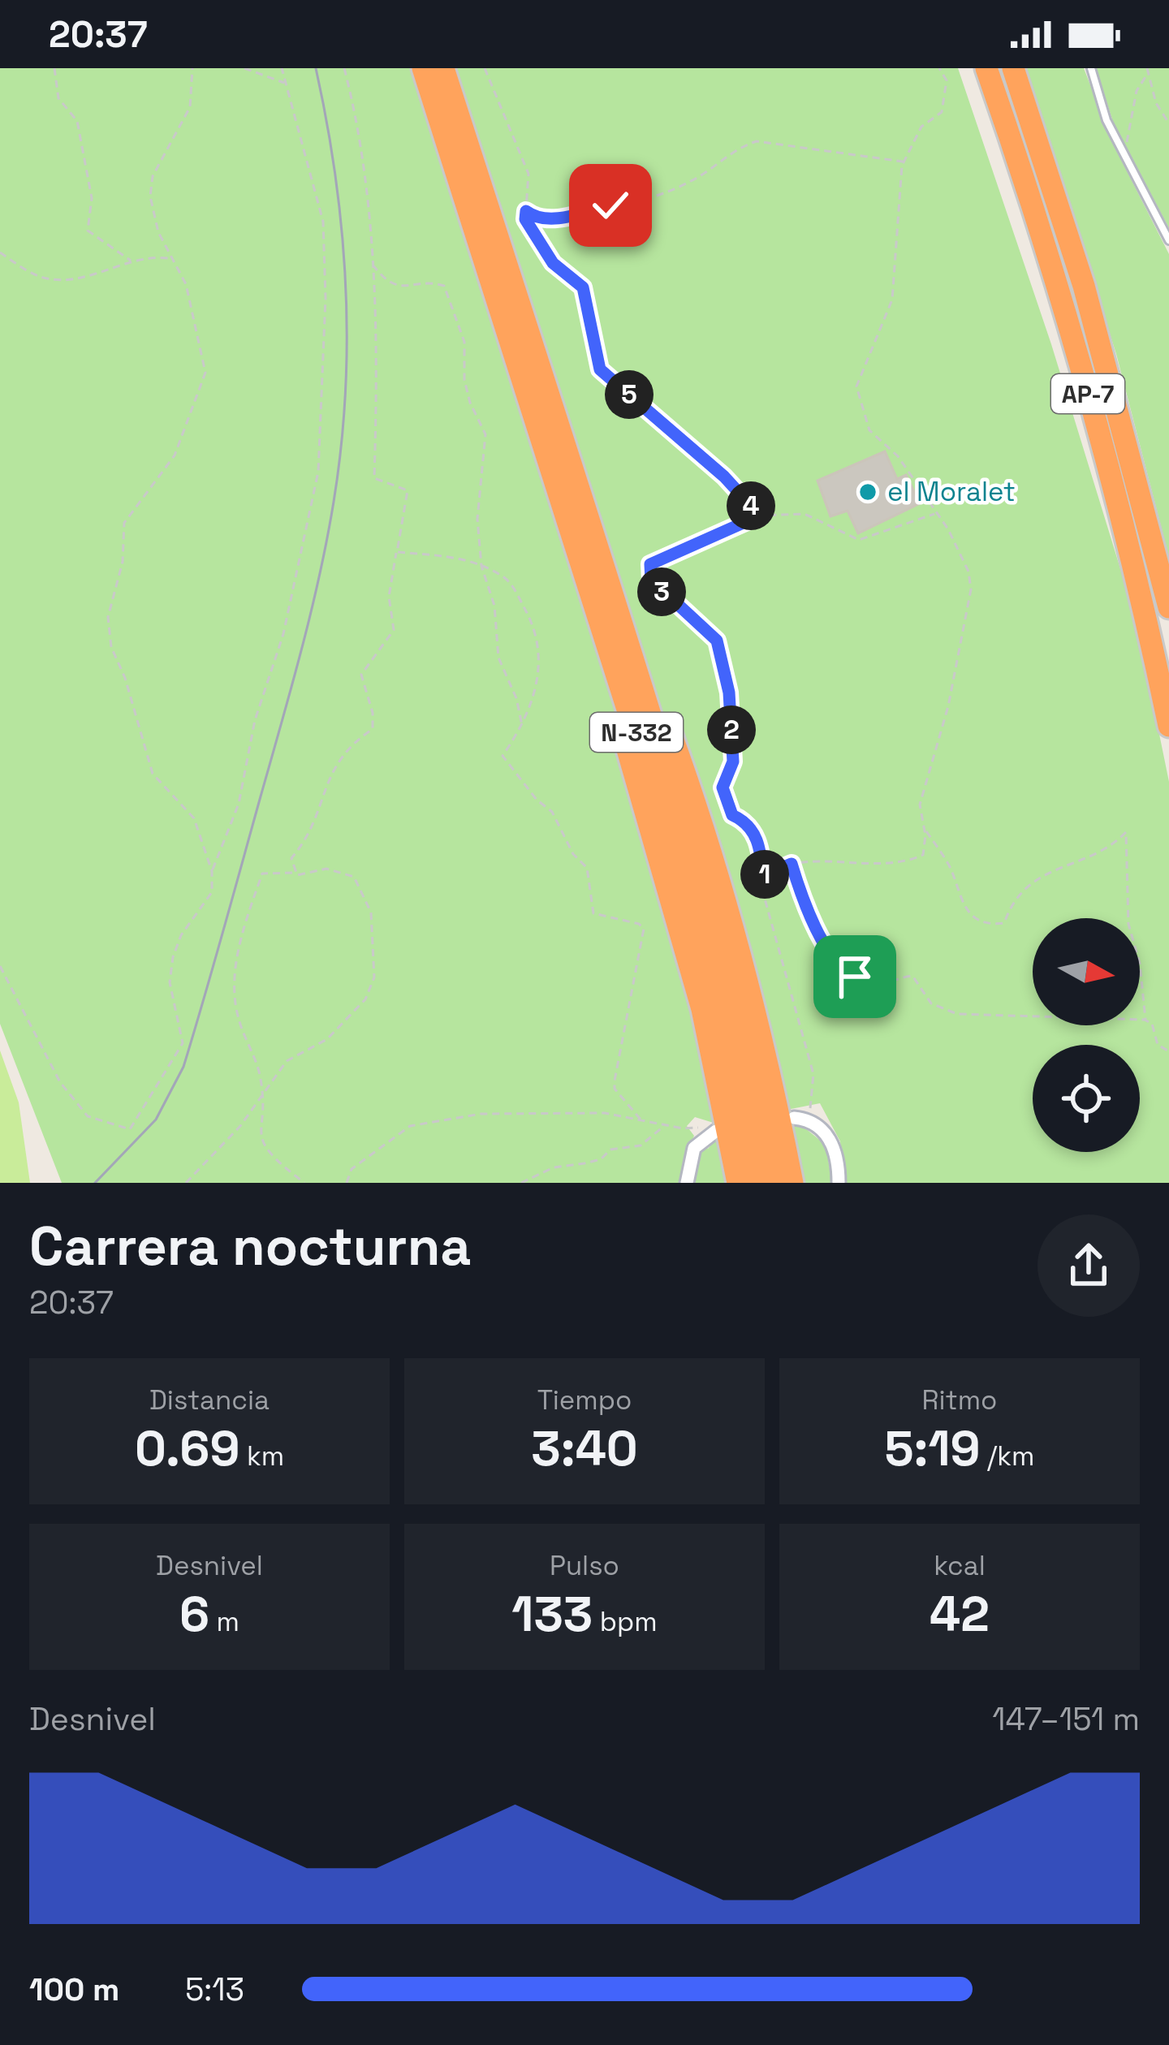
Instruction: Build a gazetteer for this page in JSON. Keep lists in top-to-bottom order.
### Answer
{
  "streets": {
    "highway": ["AP-7", "N-332"]
  },
  "places": ["el Moralet"],
  "north": "right",
  "page": {
    "status": "20:37",
    "pins": [
      "5",
      "4",
      "3",
      "2",
      "1"
    ],
    "heading": ["Carrera nocturna", "20:37"],
    "stats": [
      ["Distancia", "0.69 km"],
      ["Tiempo", "3:40"],
      ["Ritmo", "5:19 /km"],
      ["Desnivel", "6 m"],
      ["Pulso", "133 bpm"],
      ["kcal", "42"]
    ],
    "chart": ["Desnivel", "147–151 m"],
    "list": [
      {
        "name": "100 m",
        "note": "5:13"
      }
    ]
  }
}
